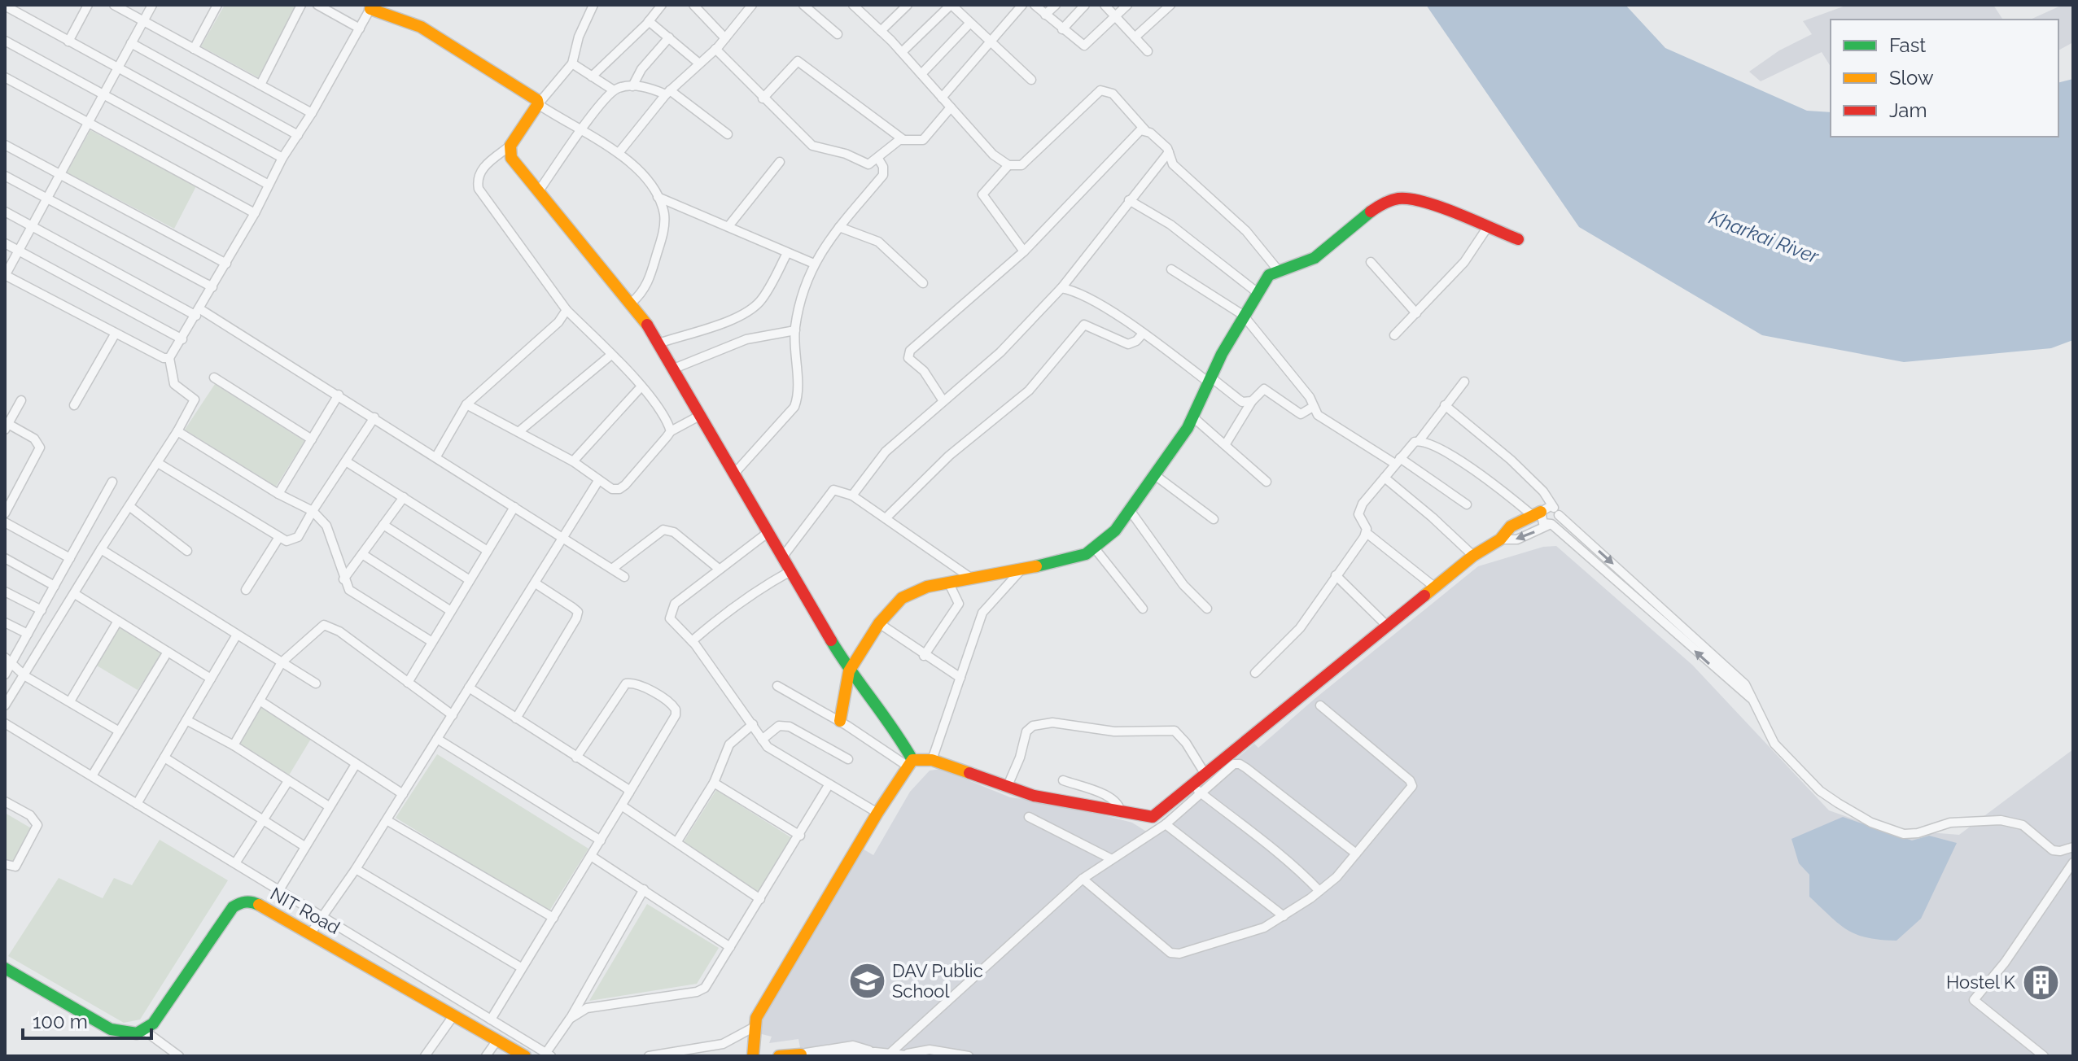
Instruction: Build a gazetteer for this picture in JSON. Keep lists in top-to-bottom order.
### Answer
{
  "streets": {
    "street": ["NIT Road"]
  },
  "water": ["Kharkai River"],
  "places": {
    "school or university": ["DAV Public School"],
    "building": ["Hostel K"]
  },
  "legend": ["Fast", "Slow", "Jam"],
  "scale_bar": "100 m"
}
